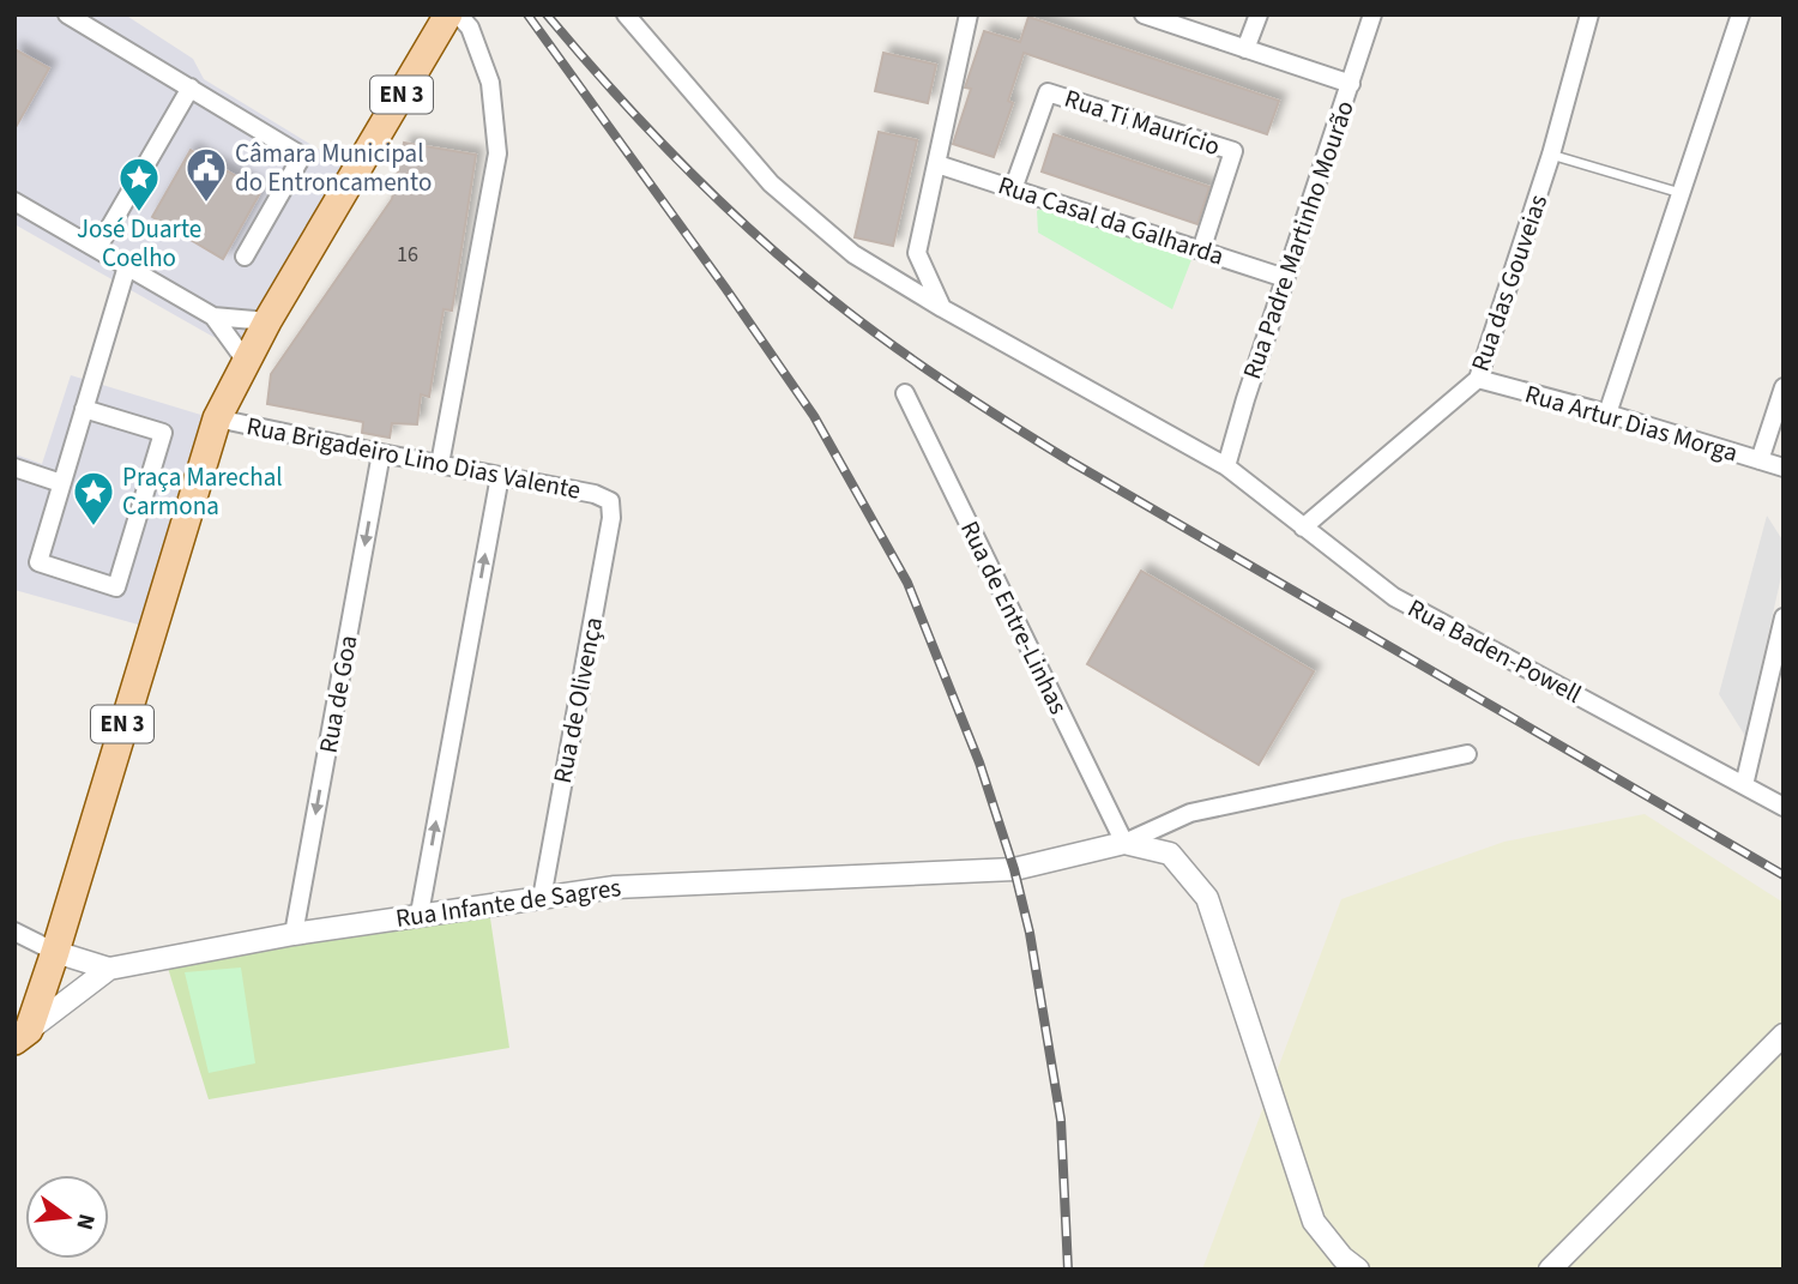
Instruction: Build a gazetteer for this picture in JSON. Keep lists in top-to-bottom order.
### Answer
{
  "streets": {
    "main road": ["EN 3"],
    "street": [
      "Rua Ti Maurício",
      "Rua Casal da Galharda",
      "Rua Padre Martinho Mourão",
      "Rua das Gouveias",
      "Rua Artur Dias Morga",
      "Rua Brigadeiro Lino Dias Valente",
      "Rua de Entre-Linhas",
      "Rua Baden-Powell",
      "Rua de Goa",
      "Rua de Olivença",
      "Rua Infante de Sagres"
    ]
  },
  "crossings": [
    ["EN 3", "Rua Brigadeiro Lino Dias Valente"],
    ["EN 3", "Rua Infante de Sagres"],
    ["Rua Ti Maurício", "Rua Casal da Galharda"],
    ["Rua Casal da Galharda", "Rua Padre Martinho Mourão"],
    ["Rua Padre Martinho Mourão", "Rua Baden-Powell"],
    ["Rua das Gouveias", "Rua Artur Dias Morga"],
    ["Rua das Gouveias", "Rua Baden-Powell"],
    ["Rua Brigadeiro Lino Dias Valente", "Rua de Goa"],
    ["Rua Brigadeiro Lino Dias Valente", "Rua de Olivença"],
    ["Rua de Entre-Linhas", "Rua Infante de Sagres"],
    ["Rua de Goa", "Rua Infante de Sagres"],
    ["Rua de Olivença", "Rua Infante de Sagres"]
  ],
  "places": {
    "public building": ["Câmara Municipal do Entroncamento"],
    "place": ["José Duarte Coelho", "Praça Marechal Carmona"]
  },
  "house_numbers": ["16"],
  "north": "right"
}
